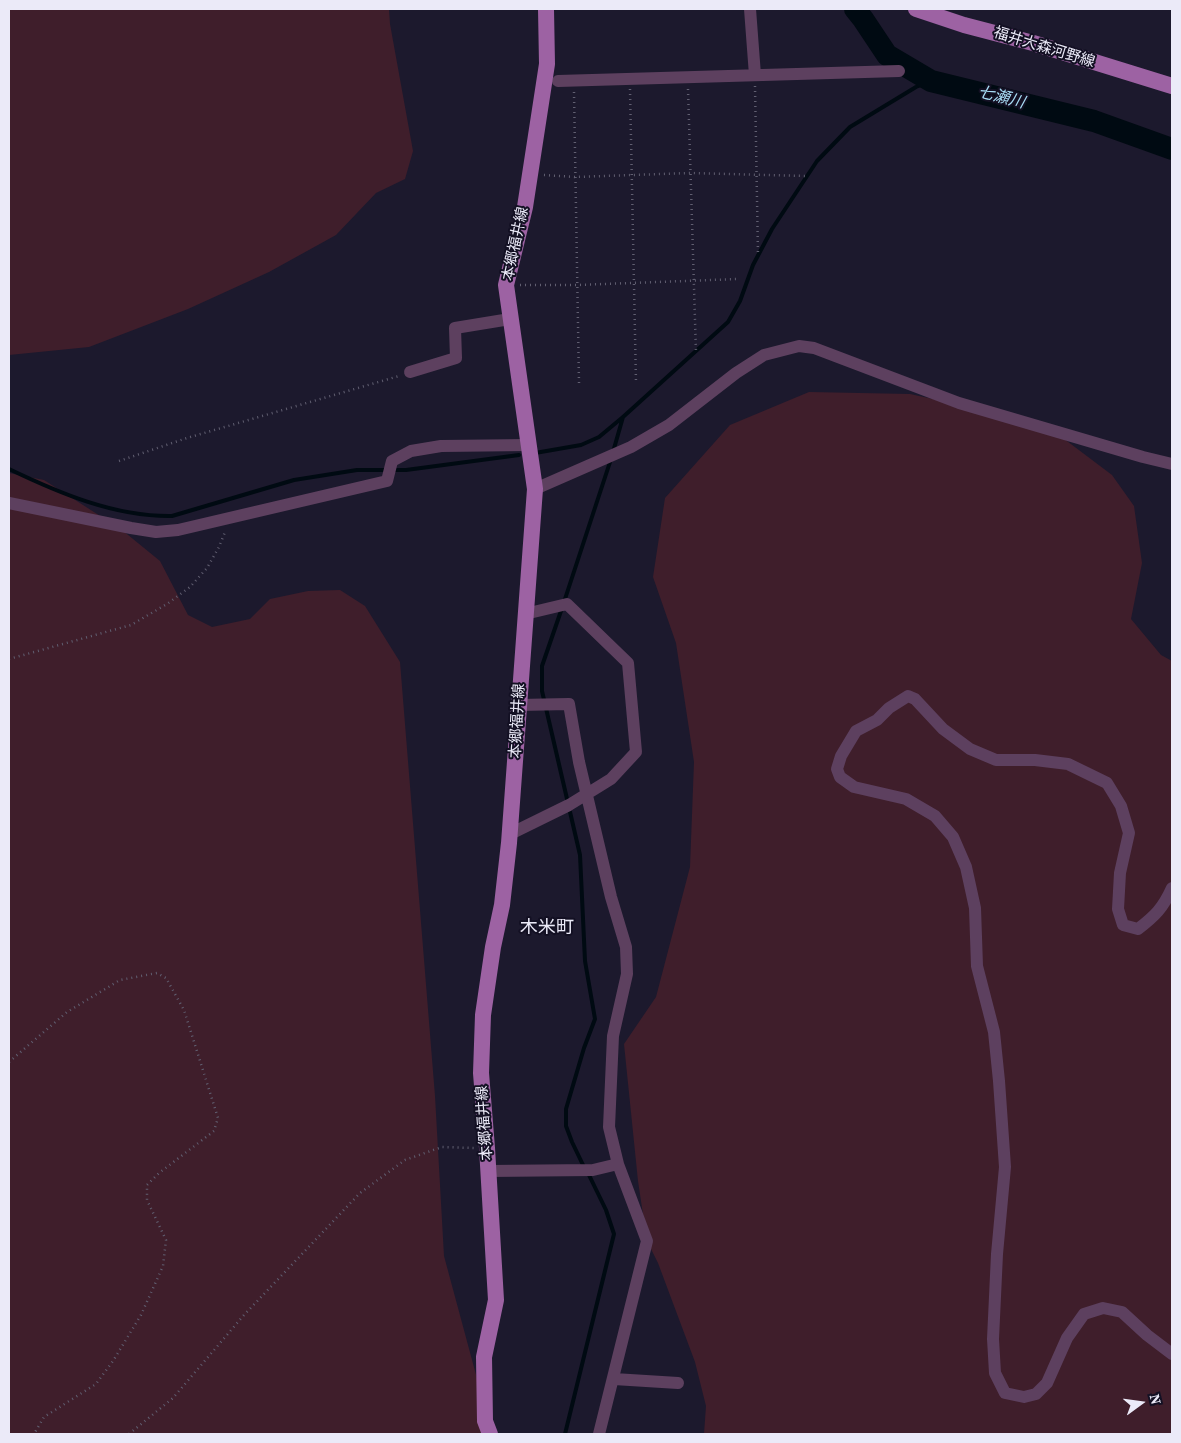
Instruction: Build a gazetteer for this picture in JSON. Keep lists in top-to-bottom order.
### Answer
{
  "streets": {
    "main road": ["福井大森河野線", "本郷福井線"]
  },
  "districts": ["木米町"],
  "water": ["七瀬川"],
  "north": "right"
}
